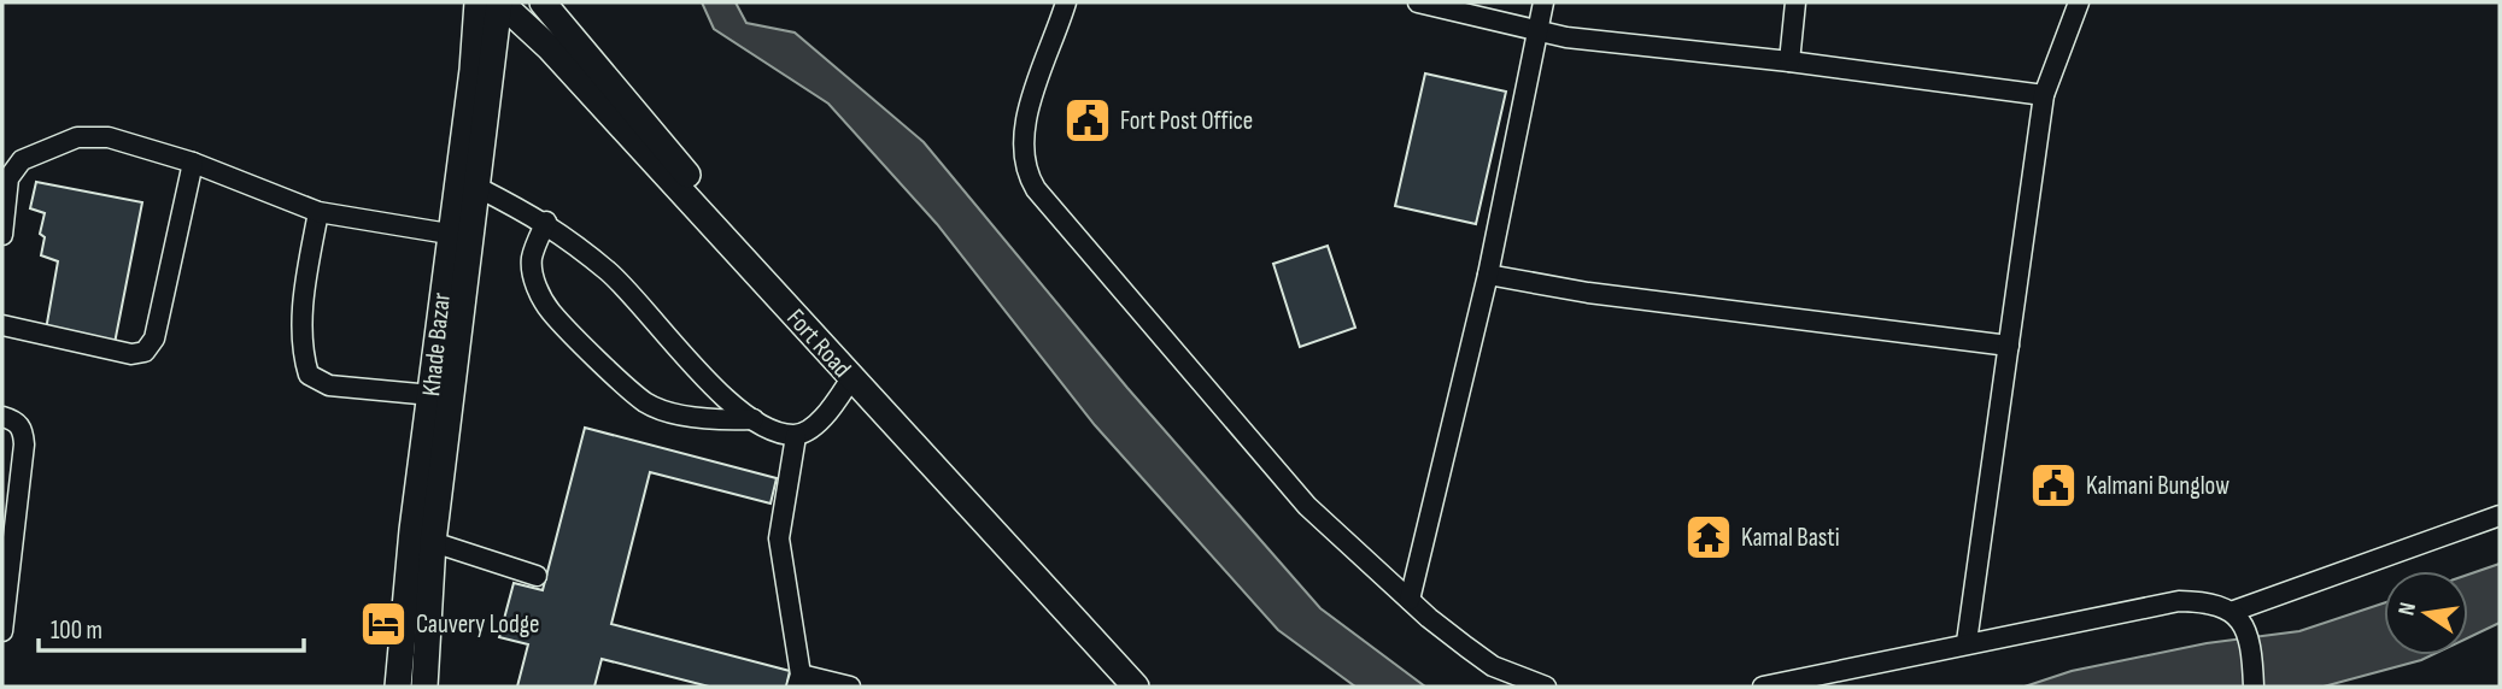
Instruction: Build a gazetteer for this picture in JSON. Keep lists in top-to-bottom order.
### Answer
{
  "streets": {
    "main road": ["Fort Road", "Khade Bazar"]
  },
  "places": {
    "public building": ["Fort Post Office", "Kalmani Bunglow"],
    "temple": ["Kamal Basti"],
    "hotel": ["Cauvery Lodge"]
  },
  "scale_bar": "100 m",
  "north": "left"
}
